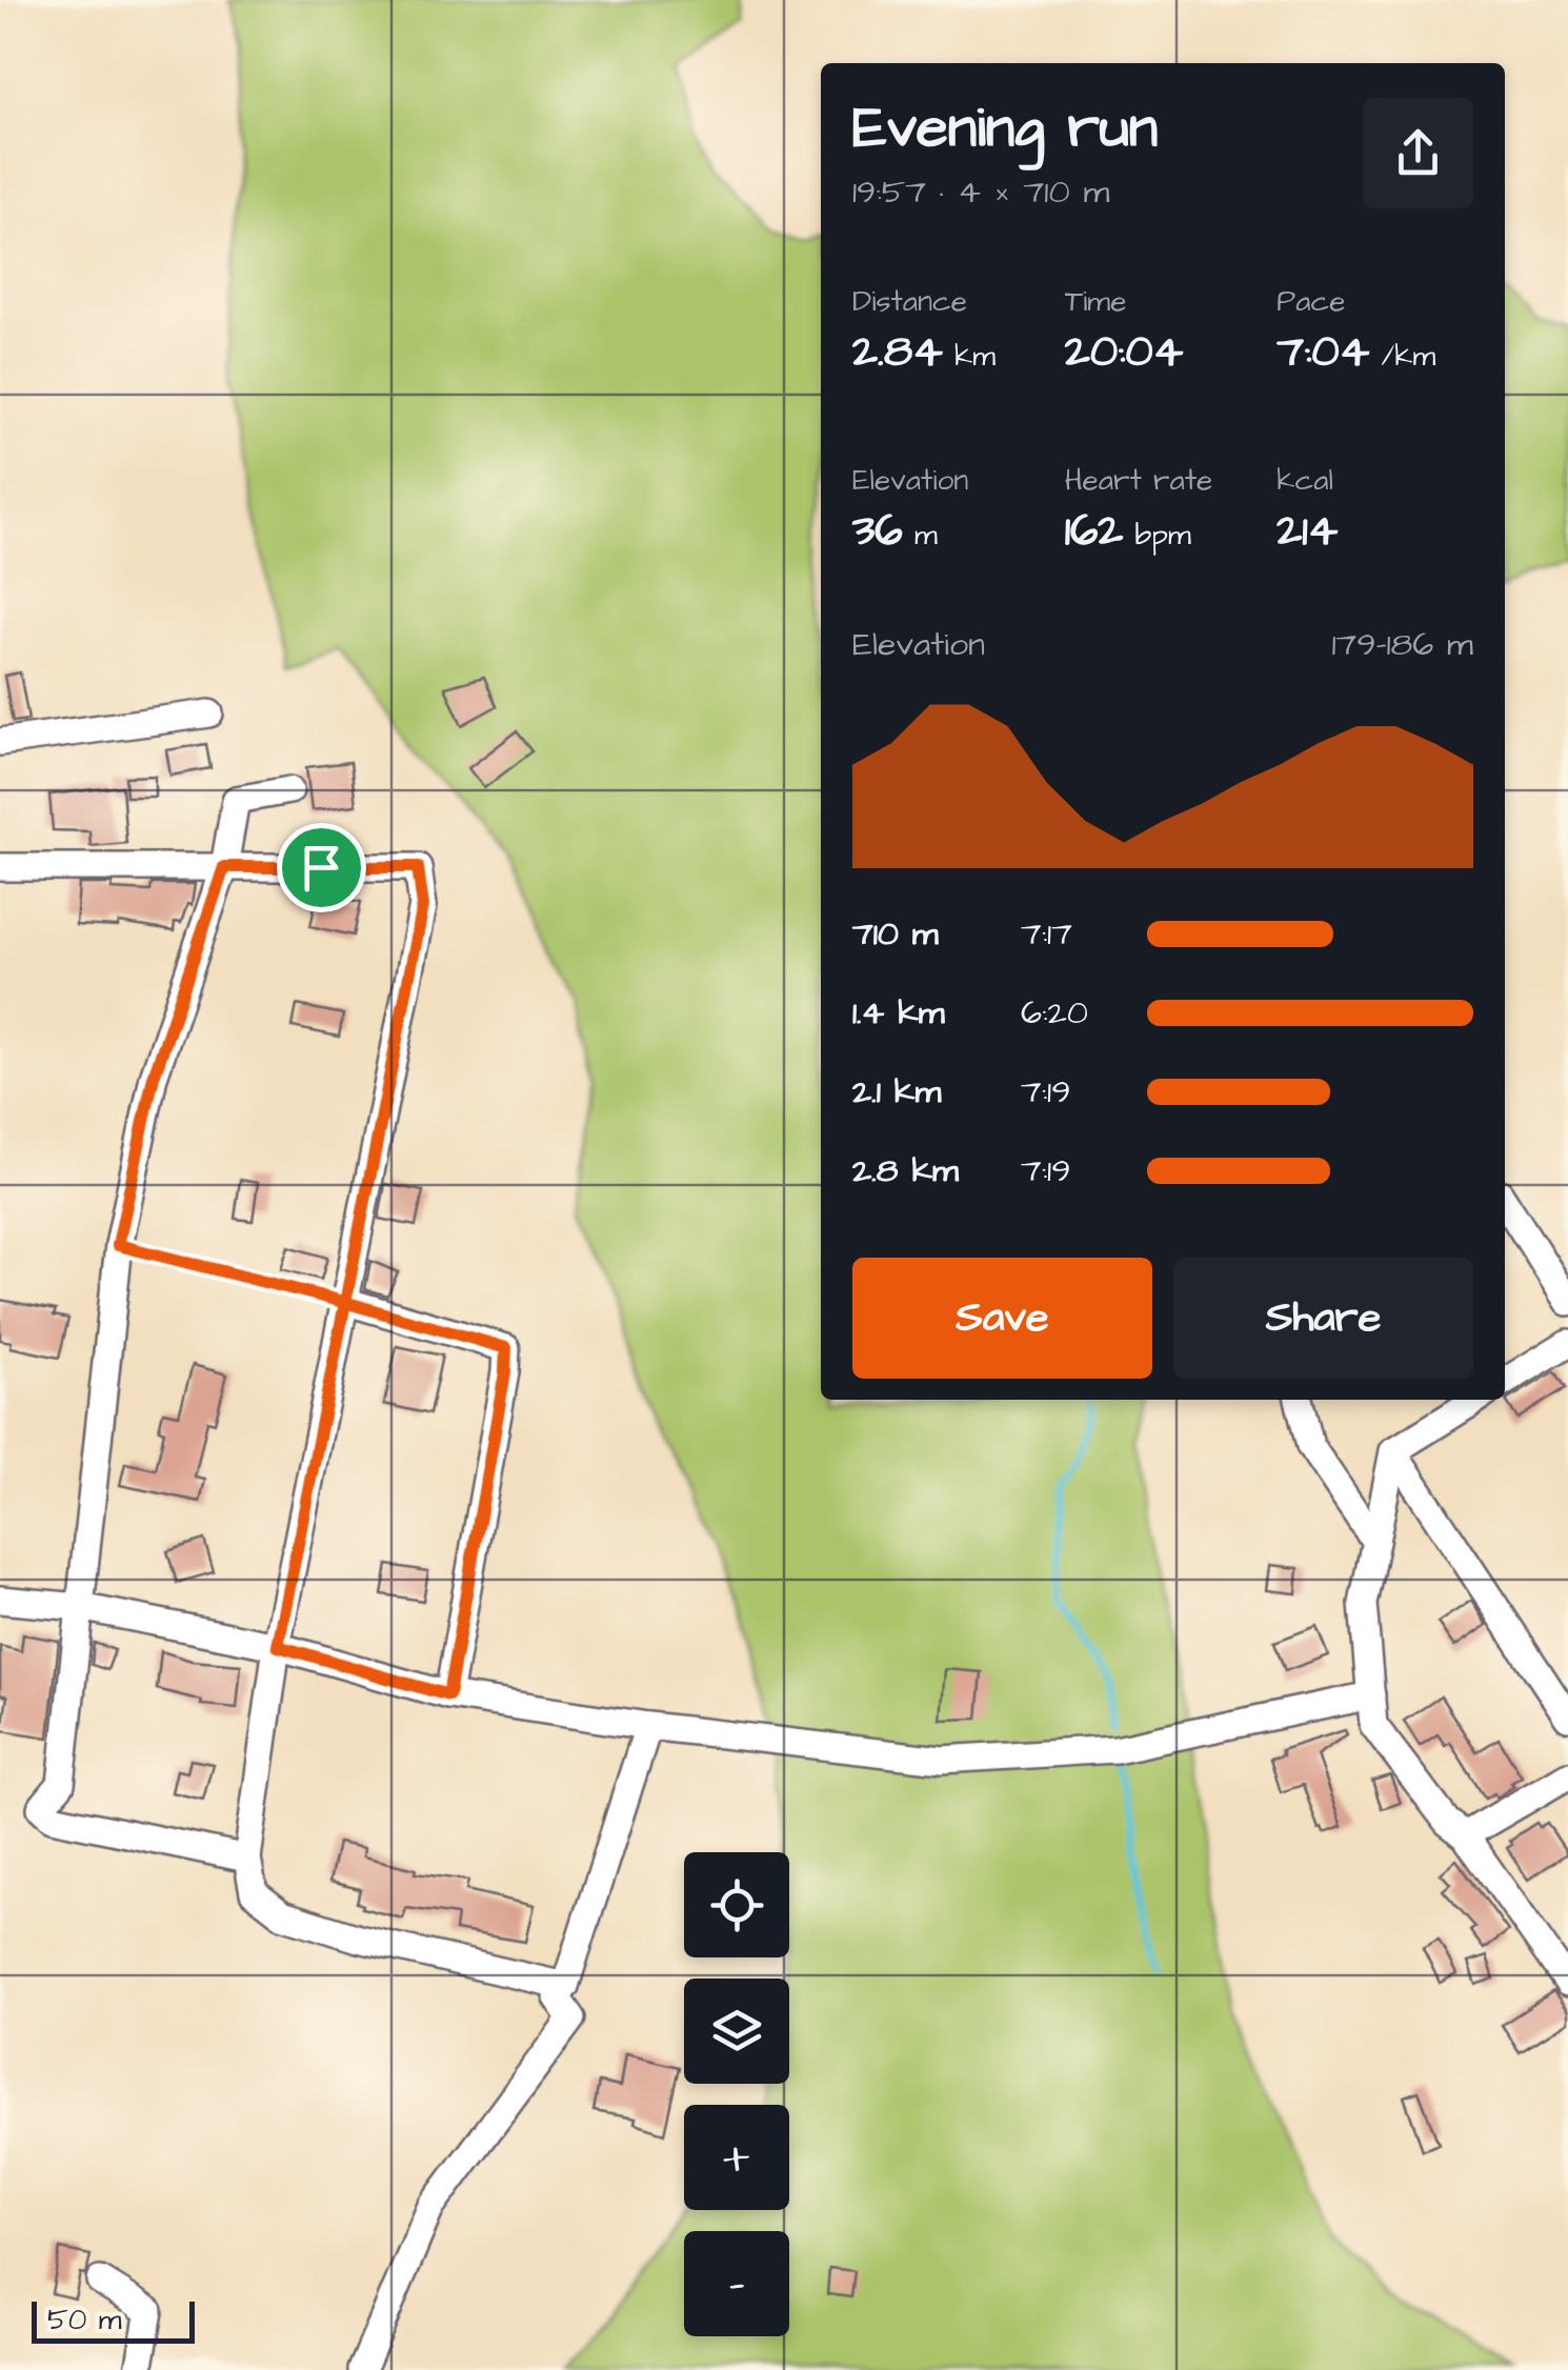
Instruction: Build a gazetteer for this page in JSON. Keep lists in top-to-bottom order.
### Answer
{
  "scale_bar": "50 m",
  "page": {
    "heading": ["Evening run", "19:57 · 4 × 710 m"],
    "stats": [
      ["Distance", "2.84 km"],
      ["Time", "20:04"],
      ["Pace", "7:04 /km"],
      ["Elevation", "36 m"],
      ["Heart rate", "162 bpm"],
      ["kcal", "214"]
    ],
    "chart": ["Elevation", "179–186 m"],
    "list": [
      {
        "name": "710 m",
        "note": "7:17"
      },
      {
        "name": "1.4 km",
        "note": "6:20"
      },
      {
        "name": "2.1 km",
        "note": "7:19"
      },
      {
        "name": "2.8 km",
        "note": "7:19"
      }
    ],
    "buttons": ["Save", "Share"],
    "map_buttons": ["+", "−"],
    "scale": "50 m"
  }
}
